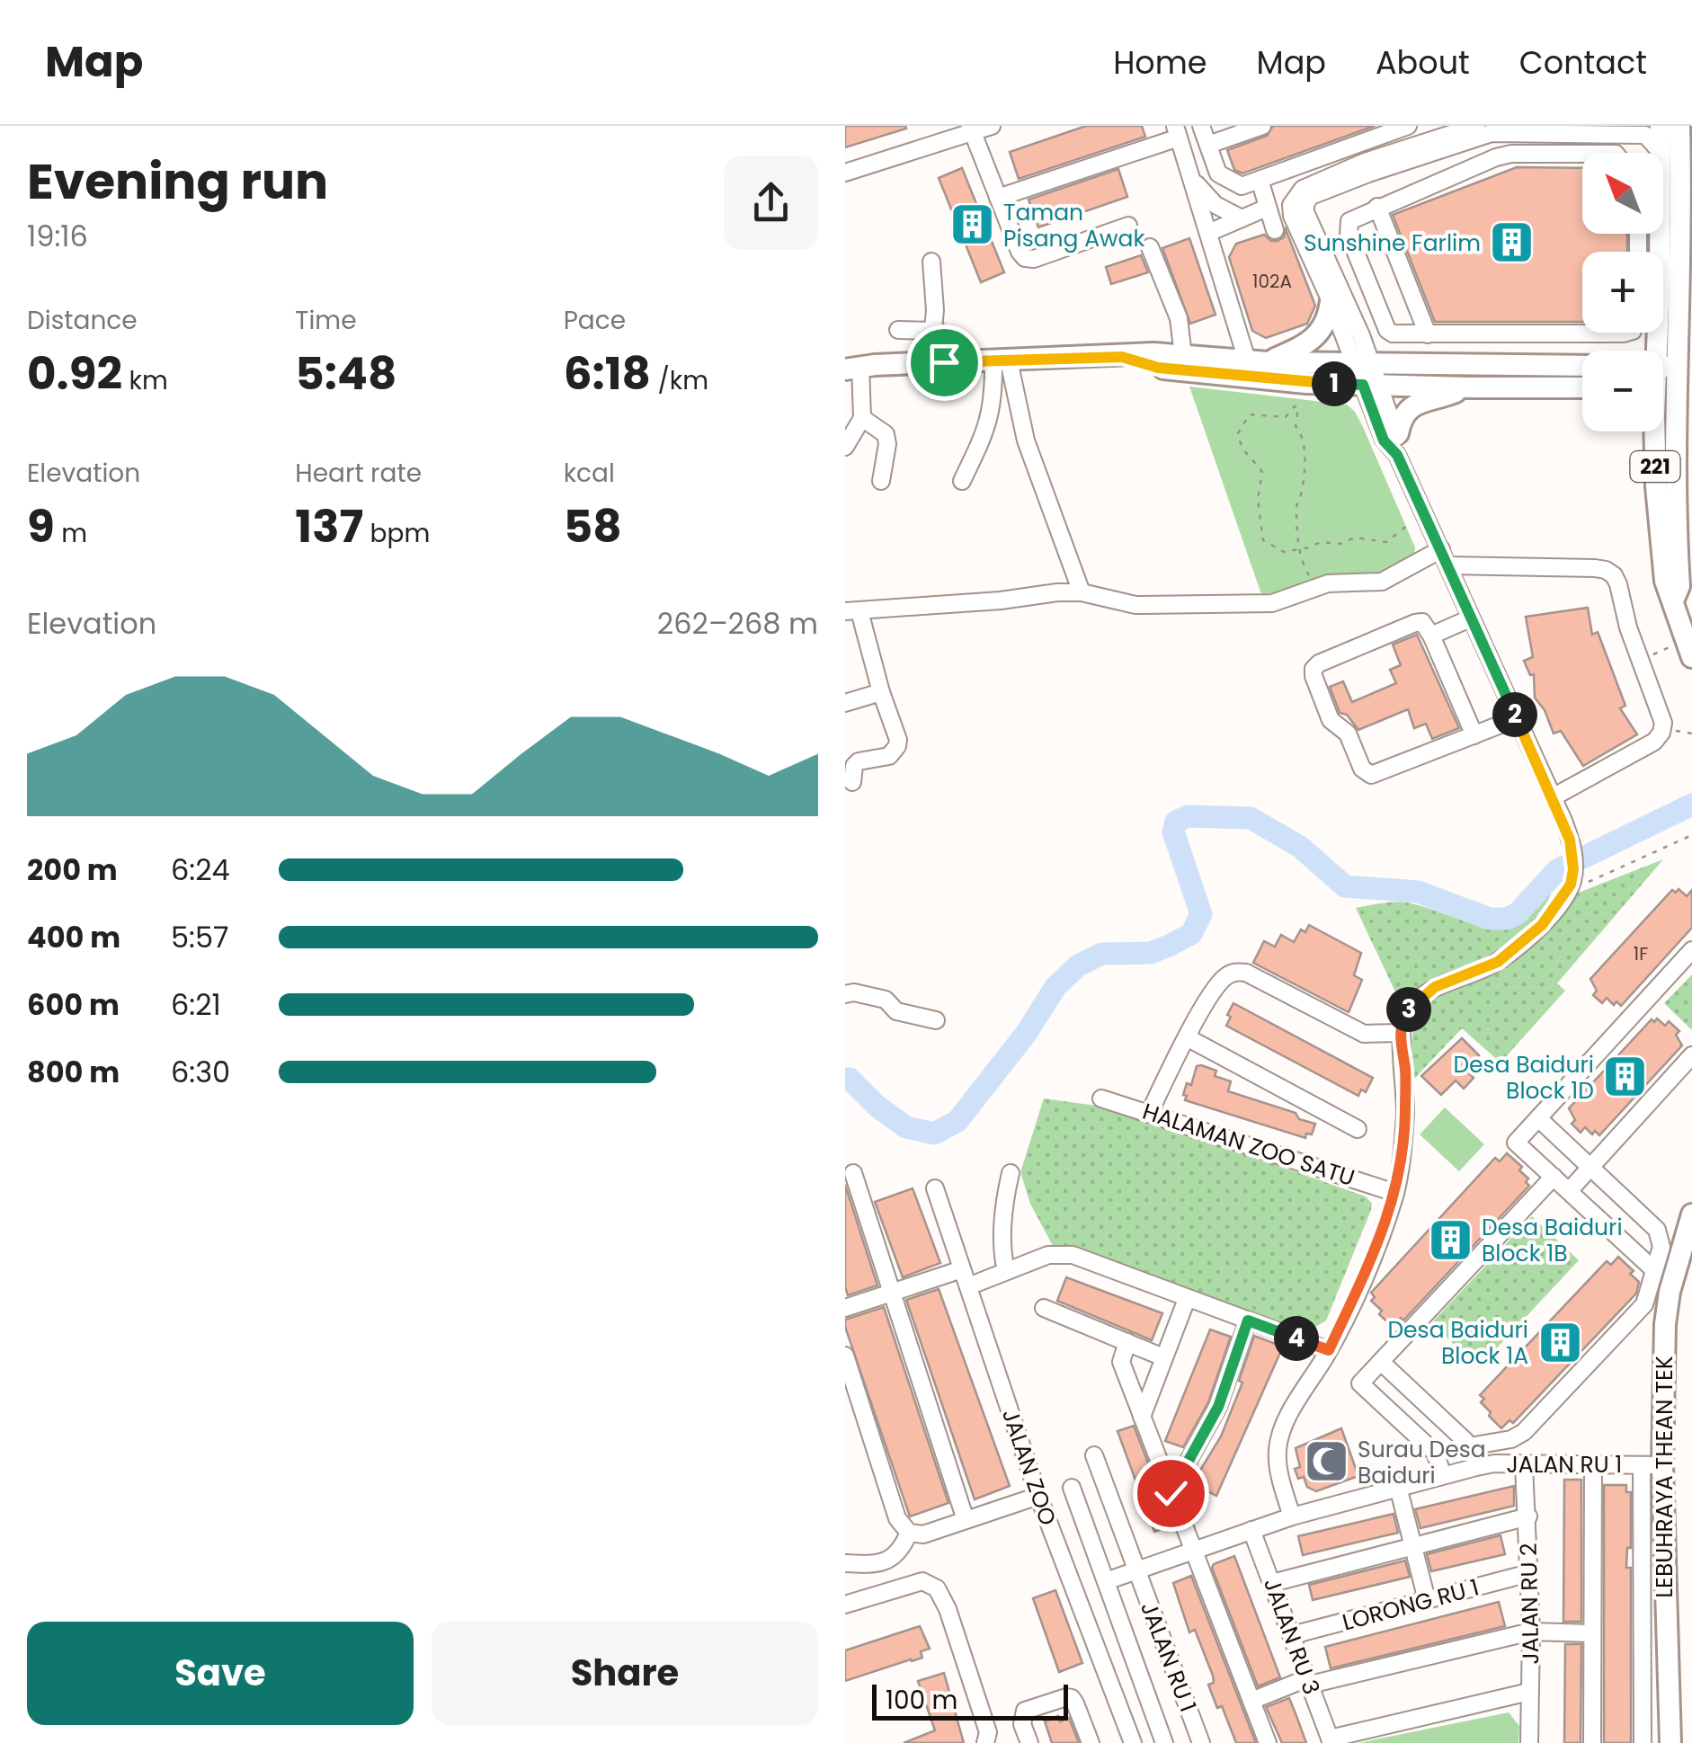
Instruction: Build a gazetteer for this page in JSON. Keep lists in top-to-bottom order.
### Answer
{
  "streets": {
    "main road": ["221", "LEBUHRAYA THEAN TEK"],
    "street": [
      "HALAMAN ZOO SATU",
      "JALAN RU 1",
      "JALAN ZOO",
      "JALAN RU 2",
      "LORONG RU 1",
      "JALAN RU 3"
    ]
  },
  "crossings": [
    ["JALAN RU 1", "LEBUHRAYA THEAN TEK"],
    ["JALAN RU 1", "JALAN RU 2"],
    ["JALAN RU 1", "JALAN RU 3"],
    ["JALAN RU 2", "LORONG RU 1"],
    ["LORONG RU 1", "JALAN RU 3"]
  ],
  "places": {
    "building": [
      "Taman Pisang Awak",
      "Sunshine Farlim",
      "Desa Baiduri Block 1D",
      "Desa Baiduri Block 1B",
      "Desa Baiduri Block 1A"
    ],
    "mosque": ["Surau Desa Baiduri"]
  },
  "house_numbers": ["102A", "1F"],
  "scale_bar": "100 m",
  "north": "top left",
  "page": {
    "header": "Map",
    "nav": [
      "Home",
      "Map",
      "About",
      "Contact"
    ],
    "heading": ["Evening run", "19:16"],
    "map_buttons": ["+", "−"],
    "stats": [
      ["Distance", "0.92 km"],
      ["Time", "5:48"],
      ["Pace", "6:18 /km"],
      ["Elevation", "9 m"],
      ["Heart rate", "137 bpm"],
      ["kcal", "58"]
    ],
    "pins": [
      "1",
      "2",
      "3",
      "4"
    ],
    "chart": ["Elevation", "262–268 m"],
    "list": [
      {
        "name": "200 m",
        "note": "6:24"
      },
      {
        "name": "400 m",
        "note": "5:57"
      },
      {
        "name": "600 m",
        "note": "6:21"
      },
      {
        "name": "800 m",
        "note": "6:30"
      }
    ],
    "buttons": ["Save", "Share"],
    "scale": "100 m"
  }
}
